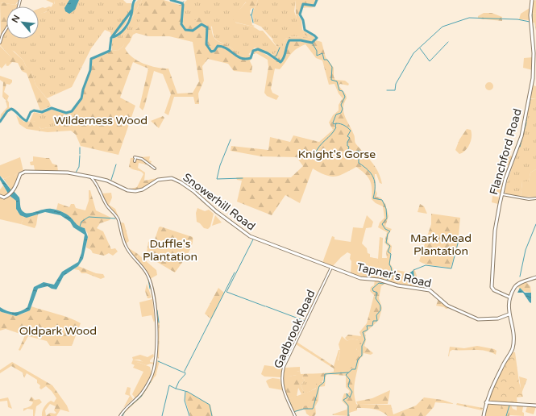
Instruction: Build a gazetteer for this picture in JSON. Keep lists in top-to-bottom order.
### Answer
{
  "streets": {
    "street": [
      "Flanchford Road",
      "Snowerhill Road",
      "Tapner's Road",
      "Gadbrook Road"
    ]
  },
  "crossings": [
    ["Snowerhill Road", "Tapner's Road"],
    ["Snowerhill Road", "Gadbrook Road"],
    ["Tapner's Road", "Gadbrook Road"]
  ],
  "parks": [
    "Wilderness Wood",
    "Knight's Gorse",
    "Mark Mead Plantation",
    "Duffle's Plantation",
    "Oldpark Wood"
  ],
  "north": "top left"
}
